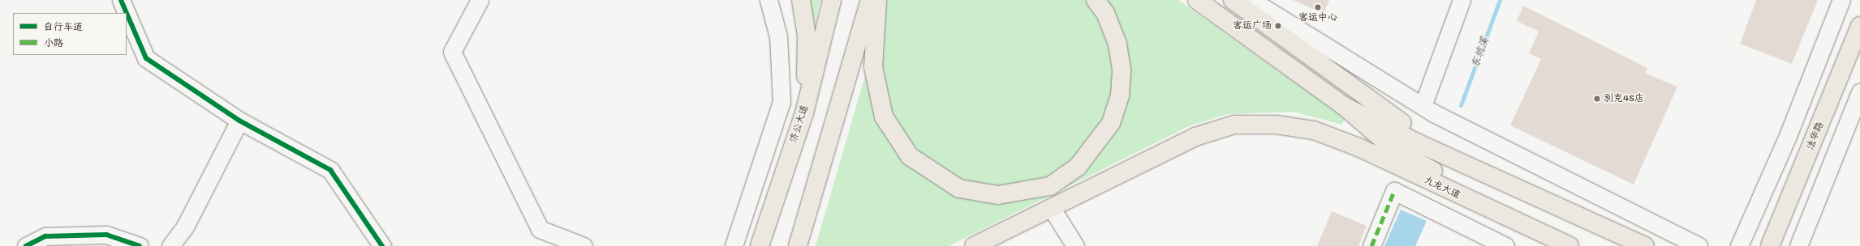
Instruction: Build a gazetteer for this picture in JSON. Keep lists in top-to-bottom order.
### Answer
{
  "streets": {
    "main road": ["济公大道", "法华路", "九龙大道"]
  },
  "water": ["东坑溪"],
  "places": ["客运中心", "客运广场", "别克4S店"],
  "legend": ["自行车道", "小路"]
}
